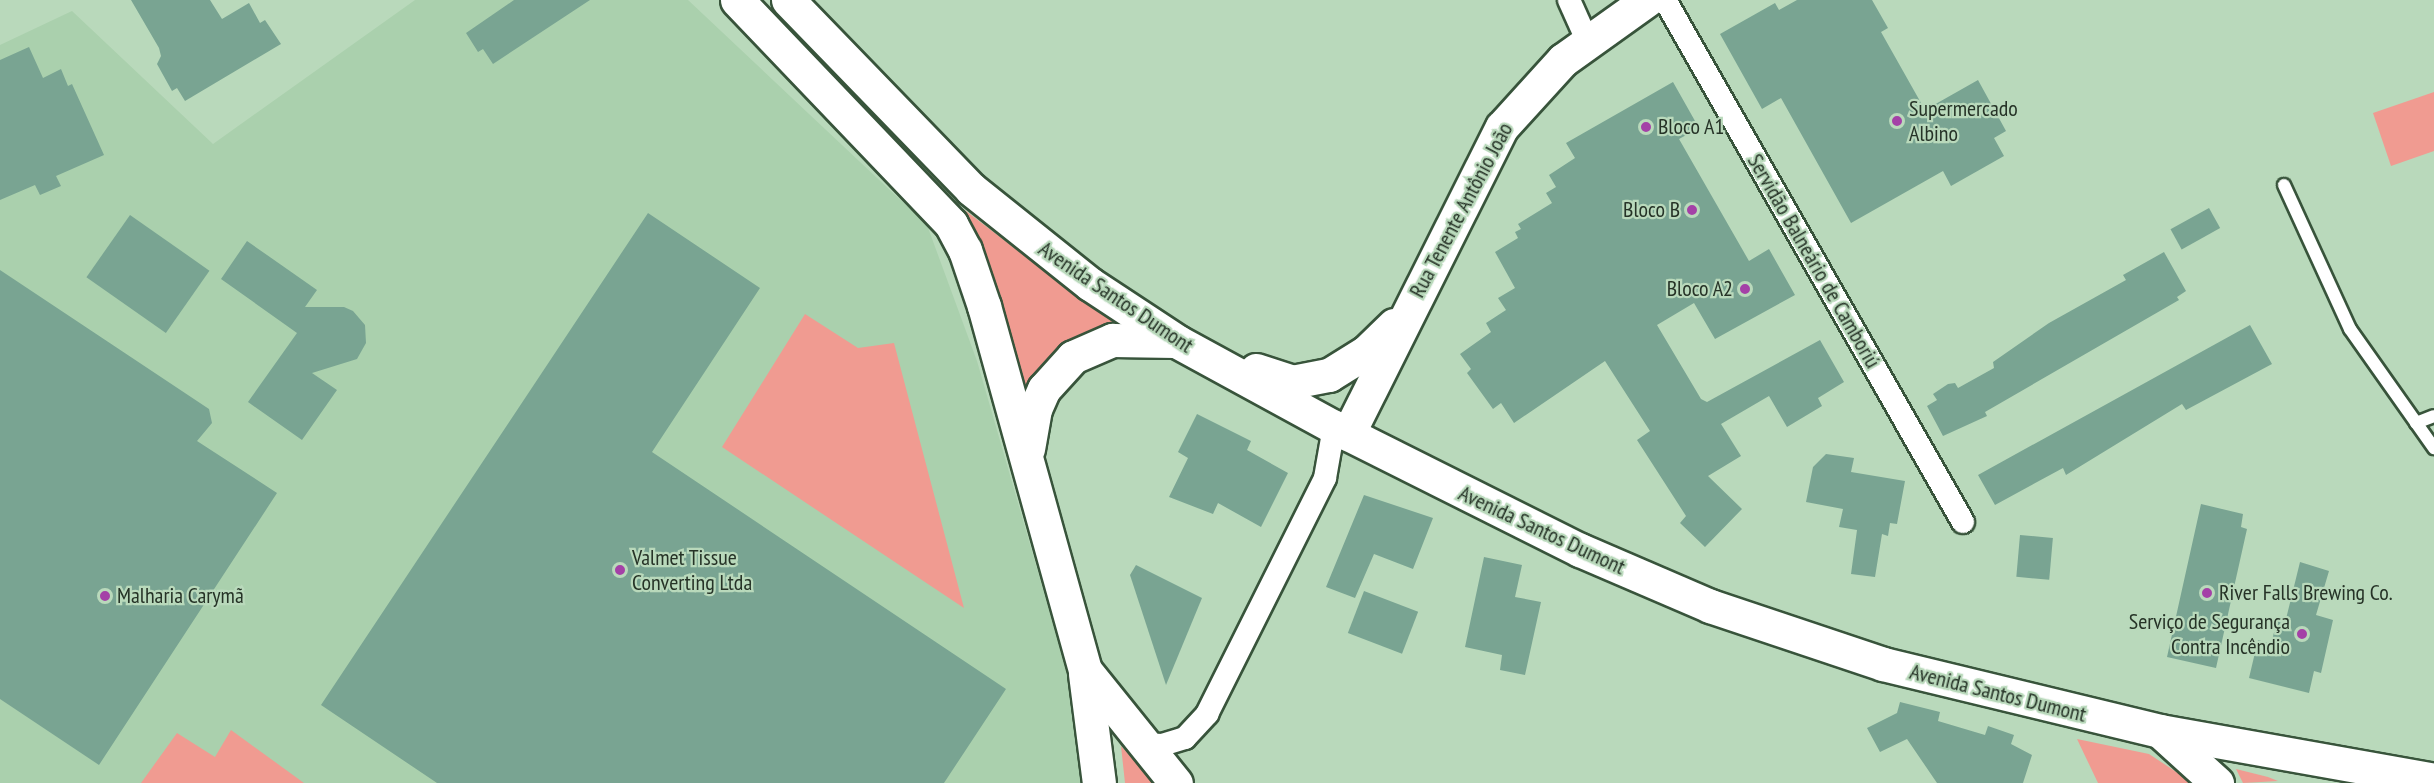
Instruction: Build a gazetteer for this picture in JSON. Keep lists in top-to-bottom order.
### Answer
{
  "streets": {
    "main road": ["Rua Tenente Antônio João", "Avenida Santos Dumont"],
    "street": ["Servidão Balneário de Camboriú"]
  },
  "crossings": [
    ["Rua Tenente Antônio João", "Avenida Santos Dumont"]
  ],
  "places": [
    "Supermercado Albino",
    "Bloco A1",
    "Bloco B",
    "Bloco A2",
    "Valmet Tissue Converting Ltda",
    "River Falls Brewing Co.",
    "Malharia Carymã",
    "Serviço de Segurança Contra Incêndio"
  ]
}
